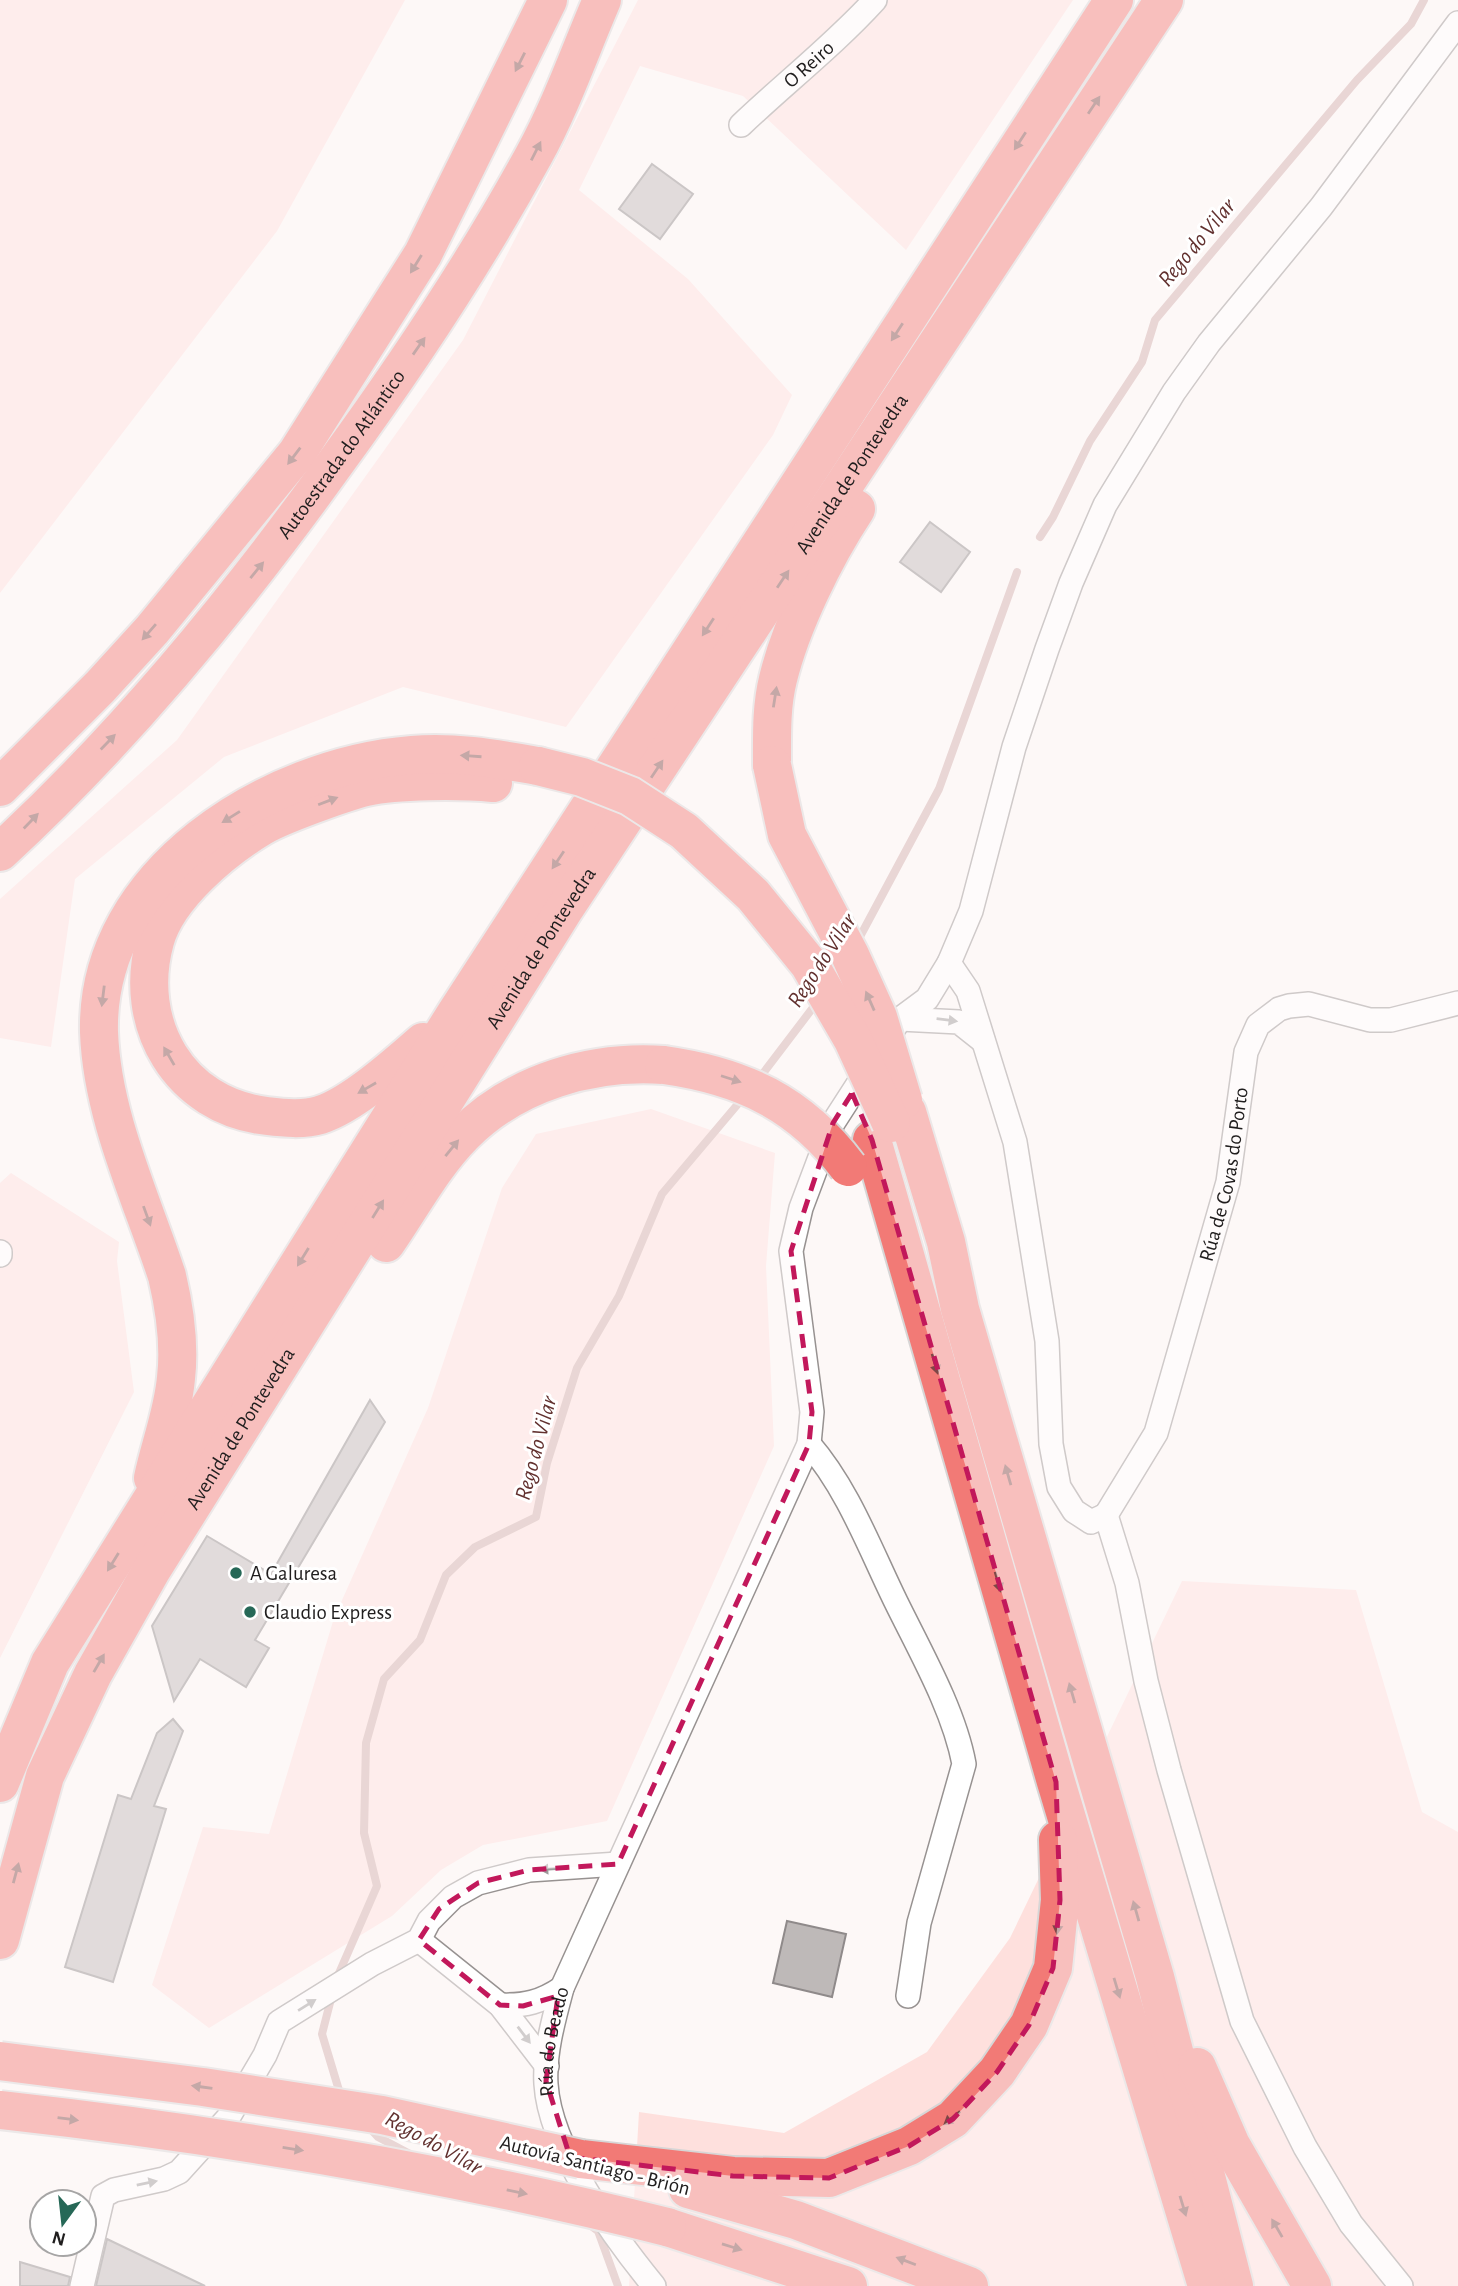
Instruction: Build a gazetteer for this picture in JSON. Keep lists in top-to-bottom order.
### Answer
{
  "streets": {
    "highway": ["Autoestrada do Atlántico", "Avenida de Pontevedra", "Autovía Santiago - Brión"],
    "street": ["O Reiro", "Rúa de Covas do Porto", "Rúa do Beado"]
  },
  "water": ["Rego do Vilar"],
  "places": ["A Galuresa", "Claudio Express"],
  "north": "bottom"
}
